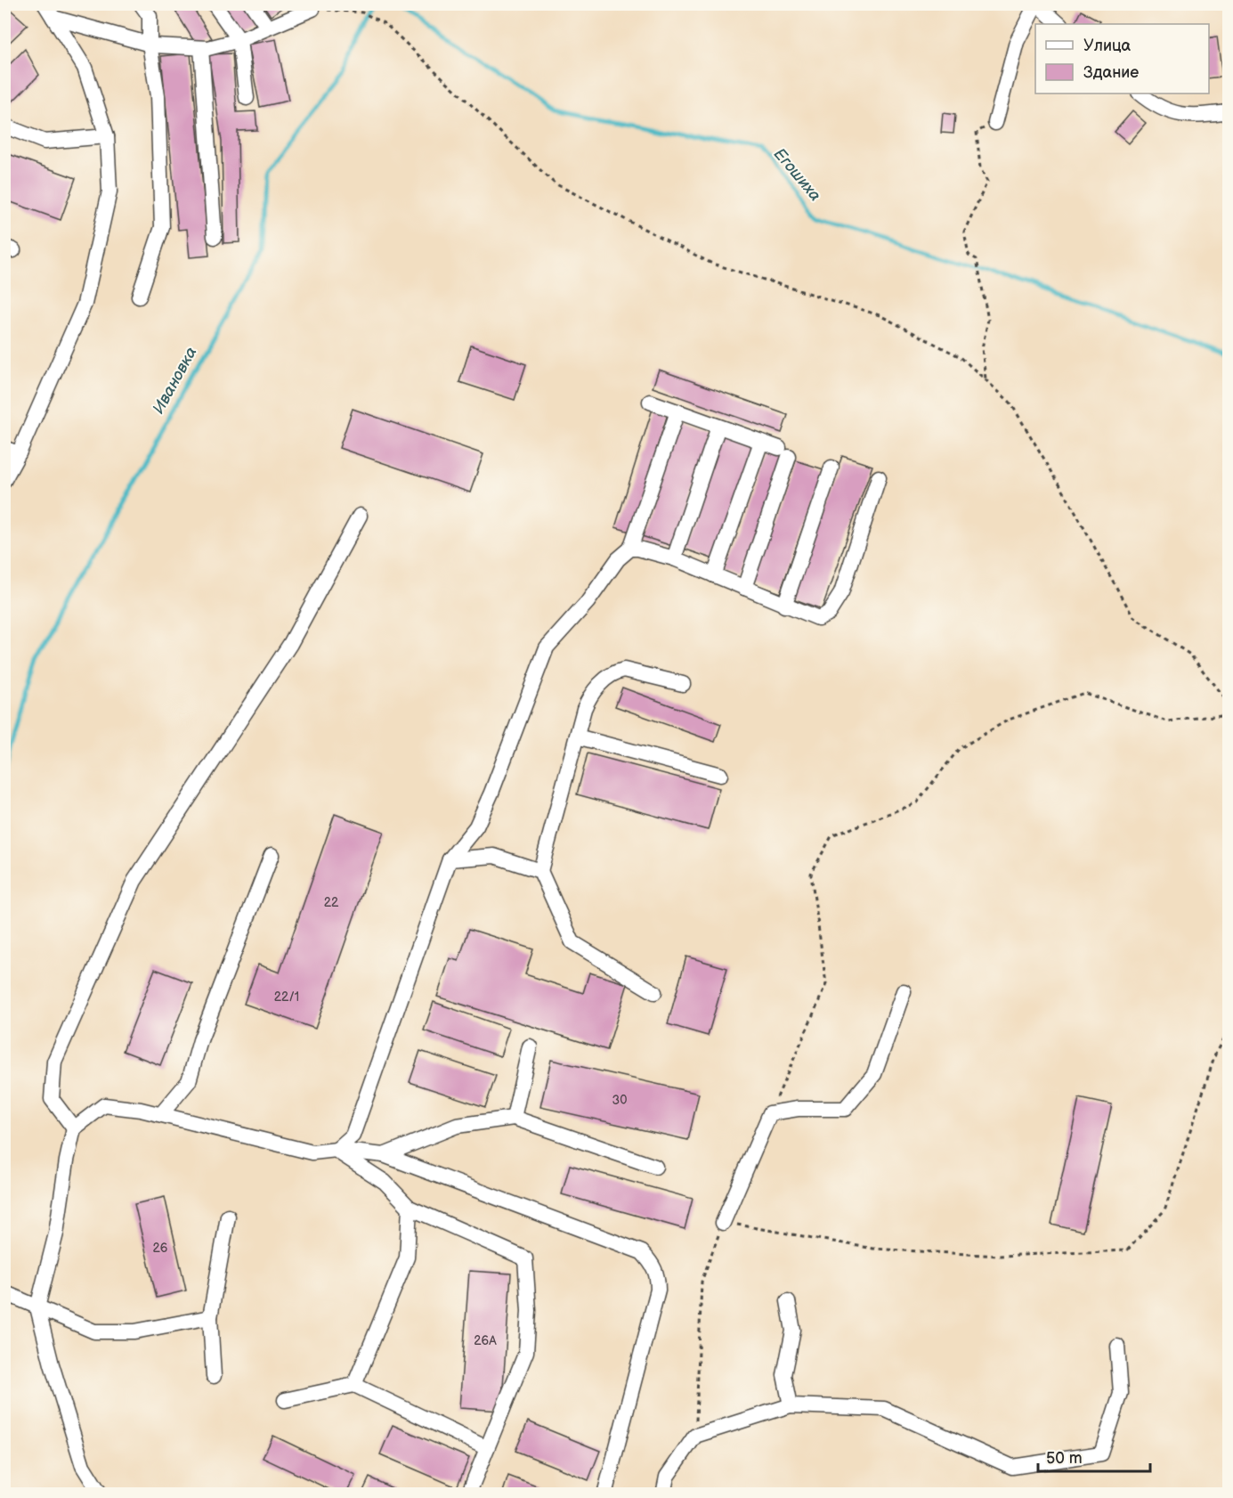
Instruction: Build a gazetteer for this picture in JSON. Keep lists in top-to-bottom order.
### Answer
{
  "water": ["Егошиха", "Ивановка"],
  "house_numbers": [
    "22",
    "22/1",
    "30",
    "26",
    "26А"
  ],
  "legend": ["Улица", "Здание"],
  "scale_bar": "50 m"
}
